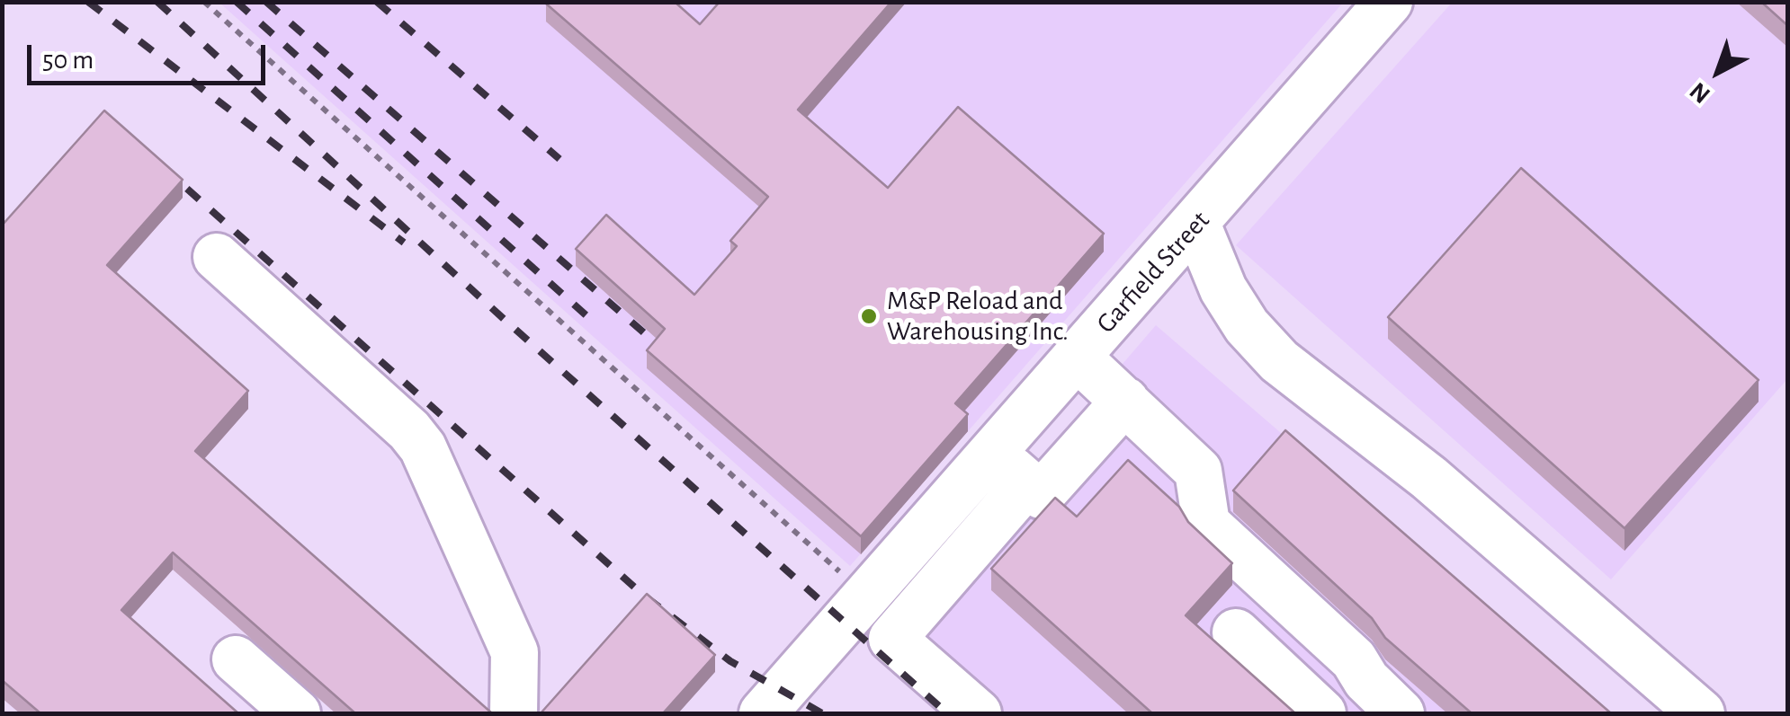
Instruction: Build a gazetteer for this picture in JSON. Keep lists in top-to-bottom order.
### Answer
{
  "streets": {
    "street": ["Garfield Street"]
  },
  "places": ["M&P Reload and Warehousing Inc."],
  "scale_bar": "50 m",
  "north": "bottom left"
}
